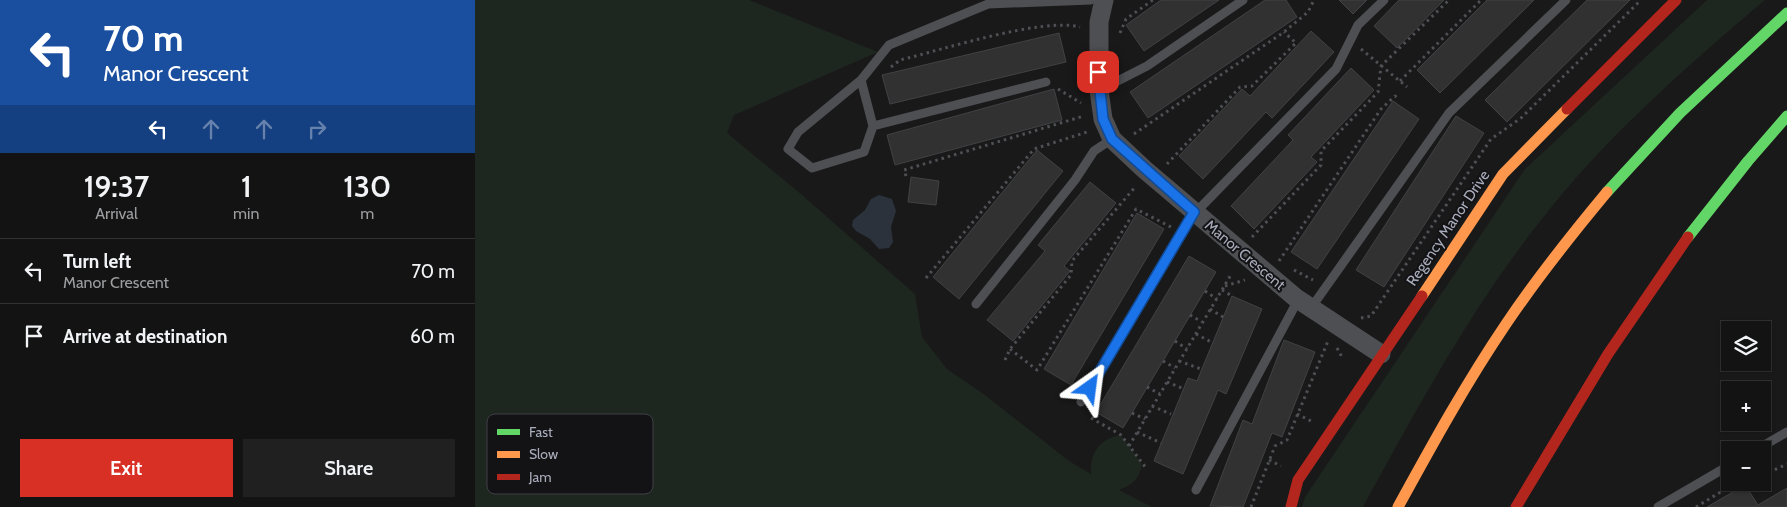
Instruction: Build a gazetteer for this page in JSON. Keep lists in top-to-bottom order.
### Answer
{
  "streets": {
    "main road": ["Regency Manor Drive"],
    "street": ["Manor Crescent"]
  },
  "crossings": [
    ["Regency Manor Drive", "Manor Crescent"]
  ],
  "legend": ["Fast", "Slow", "Jam"],
  "page": {
    "turn": ["70 m", "Manor Crescent"],
    "eta": [
      "19:37",
      "Arrival",
      "1",
      "min",
      "130",
      "m"
    ],
    "list": [
      {
        "name": "Turn left",
        "note": "Manor Crescent",
        "value": "70 m"
      },
      {
        "name": "Arrive at destination",
        "value": "60 m"
      }
    ],
    "map_buttons": ["+", "−"],
    "buttons": ["Exit", "Share"]
  }
}
